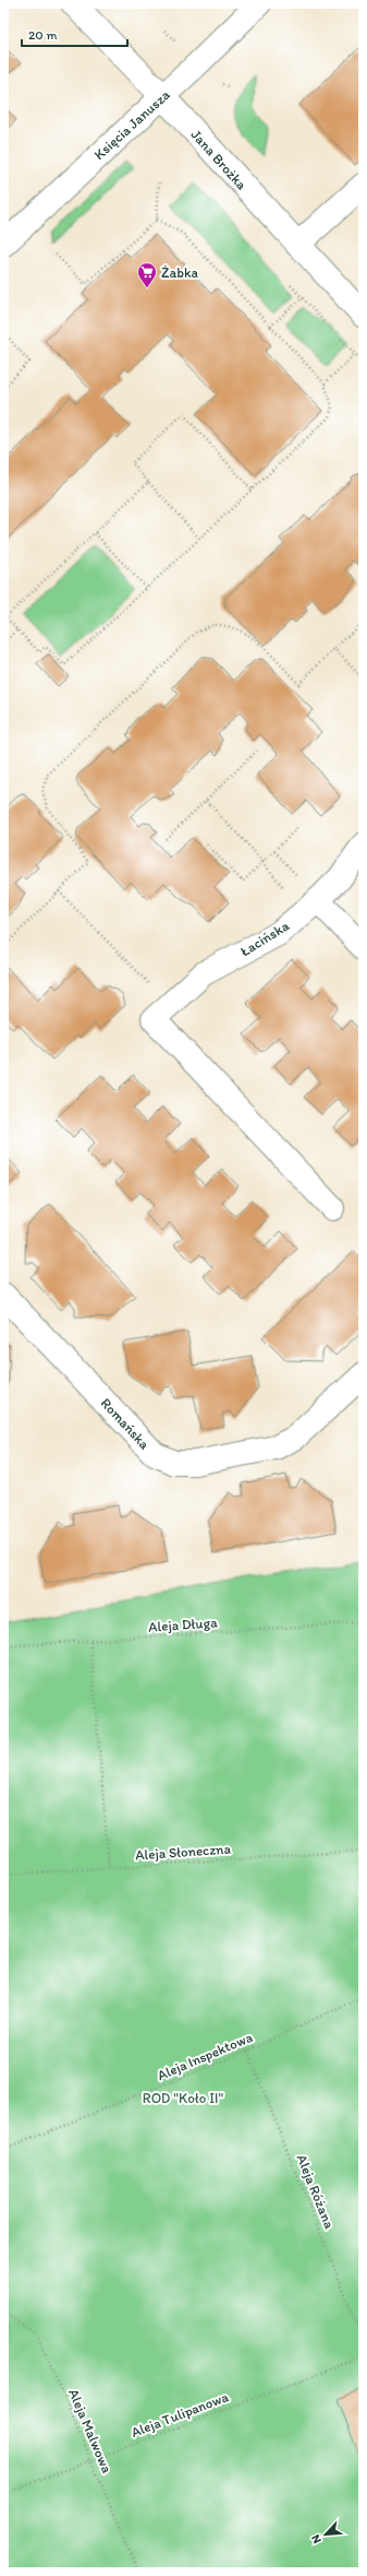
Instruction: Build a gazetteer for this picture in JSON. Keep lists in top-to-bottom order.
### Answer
{
  "streets": {
    "street": [
      "Księcia Janusza",
      "Jana Brożka",
      "Łacińska",
      "Romańska"
    ],
    "path": [
      "Aleja Długa",
      "Aleja Słoneczna",
      "Aleja Inspektowa",
      "Aleja Różana",
      "Aleja Tulipanowa",
      "Aleja Malwowa"
    ]
  },
  "crossings": [
    ["Księcia Janusza", "Jana Brożka"],
    ["Aleja Inspektowa", "Aleja Różana"],
    ["Aleja Tulipanowa", "Aleja Malwowa"]
  ],
  "parks": ["ROD \"Koło II\""],
  "places": {
    "supermarket": ["Żabka"]
  },
  "scale_bar": "20 m",
  "north": "bottom left"
}
